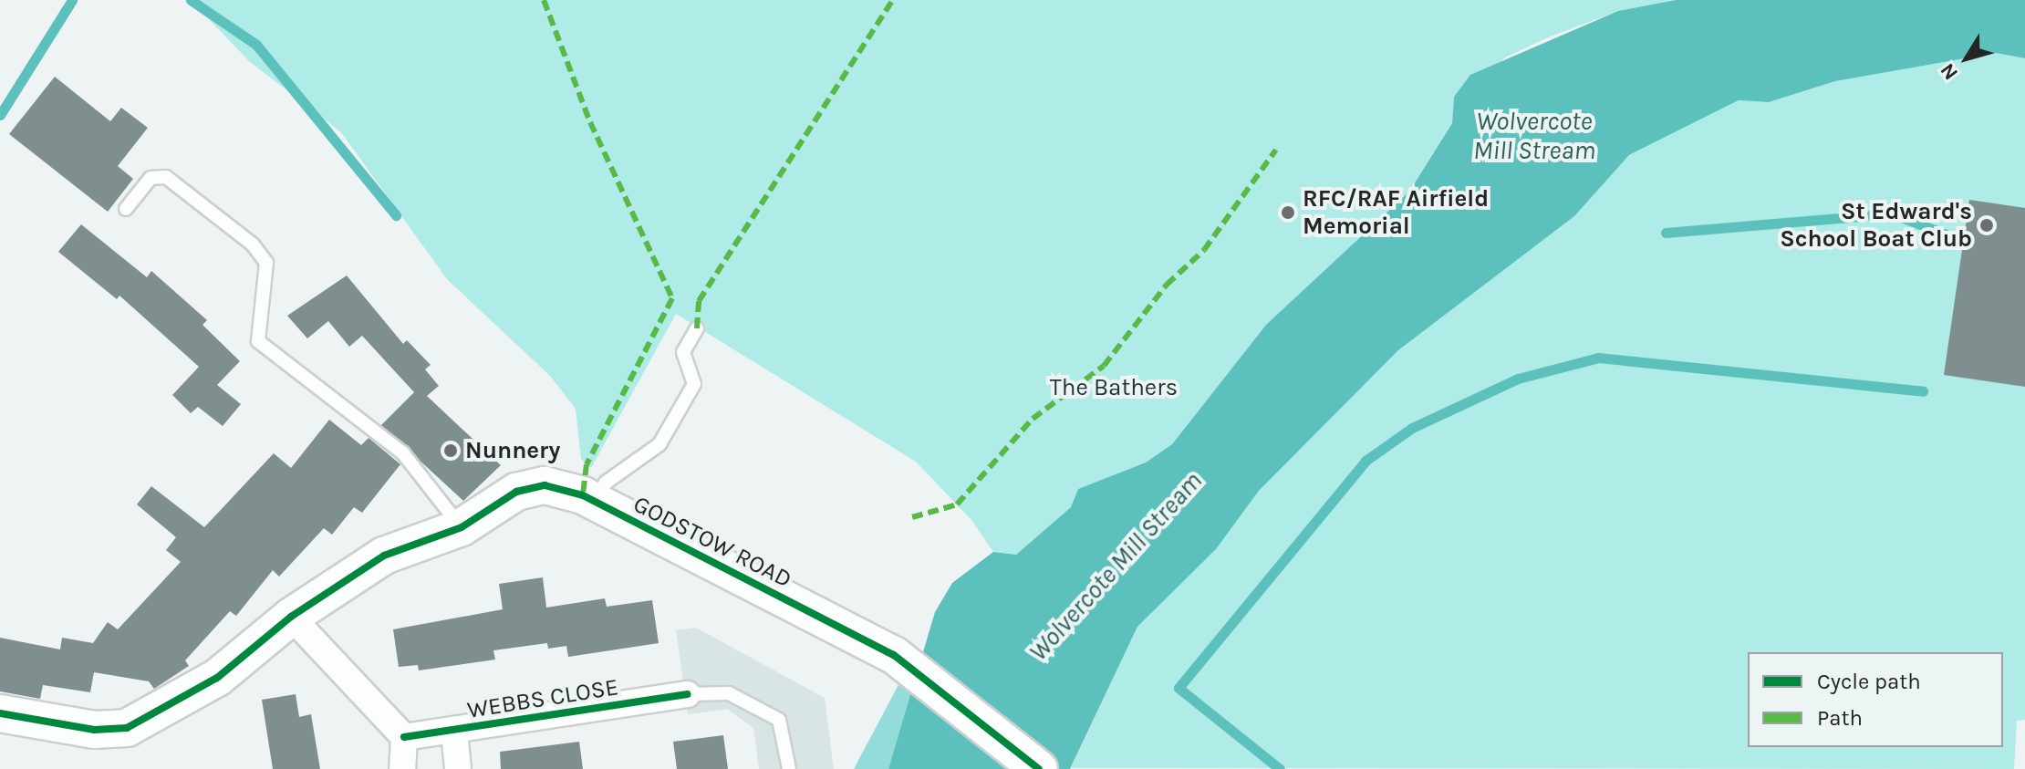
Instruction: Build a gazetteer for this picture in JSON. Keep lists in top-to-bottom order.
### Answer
{
  "streets": {
    "street": ["GODSTOW ROAD", "WEBBS CLOSE"]
  },
  "water": ["Wolvercote Mill Stream"],
  "parks": ["The Bathers"],
  "places": ["RFC/RAF Airfield Memorial", "St Edward's School Boat Club", "Nunnery"],
  "legend": ["Cycle path", "Path"],
  "north": "bottom left"
}
